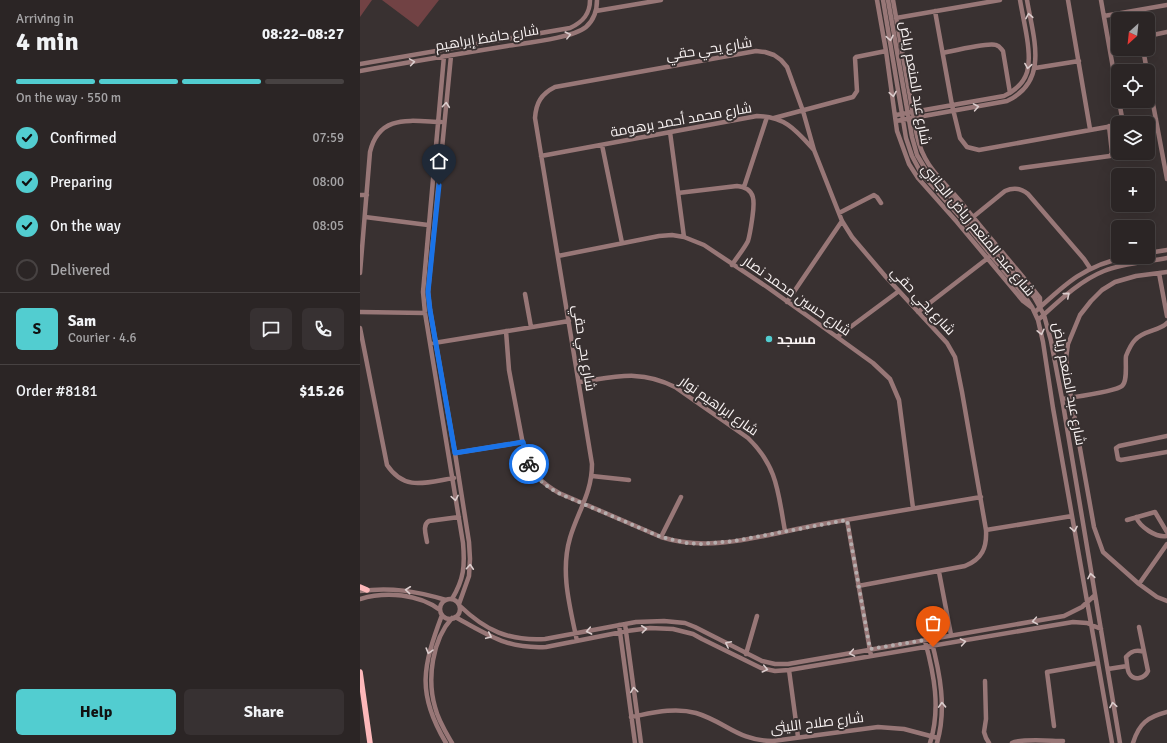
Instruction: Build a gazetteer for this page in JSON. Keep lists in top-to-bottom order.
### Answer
{
  "streets": {
    "street": [
      "شارع حافظ إبراهيم",
      "شارع يحي حقي",
      "شارع عبد المنعم رياض",
      "شارع محمد أحمد برهومة",
      "شارع عبد المنعم رياض الجانبي",
      "شارع حسين محمد نصار",
      "شارع ابراهيم نوار",
      "شارع صلاح الليثى"
    ]
  },
  "crossings": [
    ["شارع يحي حقي", "شارع محمد أحمد برهومة"],
    ["شارع يحي حقي", "شارع حسين محمد نصار"],
    ["شارع يحي حقي", "شارع ابراهيم نوار"],
    ["شارع عبد المنعم رياض", "شارع عبد المنعم رياض الجانبي"]
  ],
  "places": ["مسجد"],
  "north": "bottom left",
  "page": {
    "heading": ["4 min", "Arriving in", "08:22–08:27"],
    "panel": [
      "Sam",
      "Courier · 4.6",
      "Order #8181",
      "$15.26"
    ],
    "map_buttons": ["+", "−"],
    "bar": "On the way · 550 m",
    "list": [
      ["Confirmed", "07:59"],
      ["Preparing", "08:00"],
      ["On the way", "08:05"],
      "Delivered"
    ],
    "round": "S",
    "buttons": ["Help", "Share"]
  }
}
